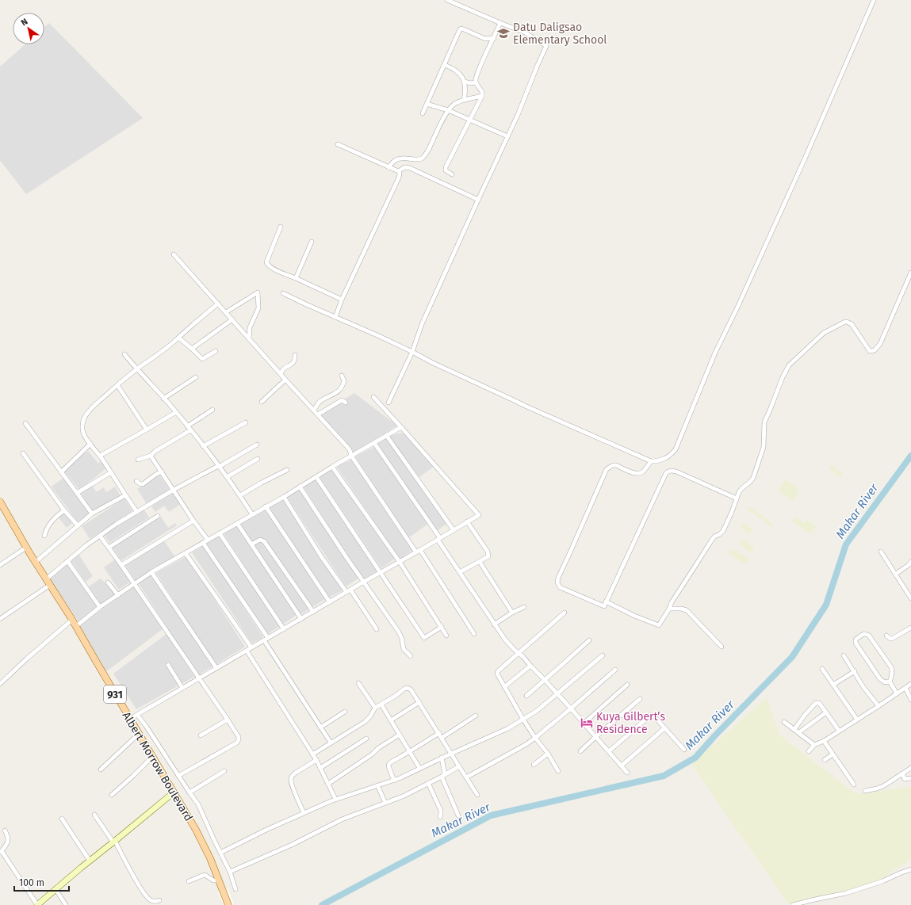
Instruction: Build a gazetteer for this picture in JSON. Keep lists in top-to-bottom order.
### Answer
{
  "streets": {
    "main road": ["931", "Albert Morrow Boulevard"]
  },
  "water": ["Makar River"],
  "places": {
    "school or university": ["Datu Daligsao Elementary School"],
    "hotel": ["Kuya Gilbert’s Residence"]
  },
  "scale_bar": "100 m",
  "north": "top left"
}
